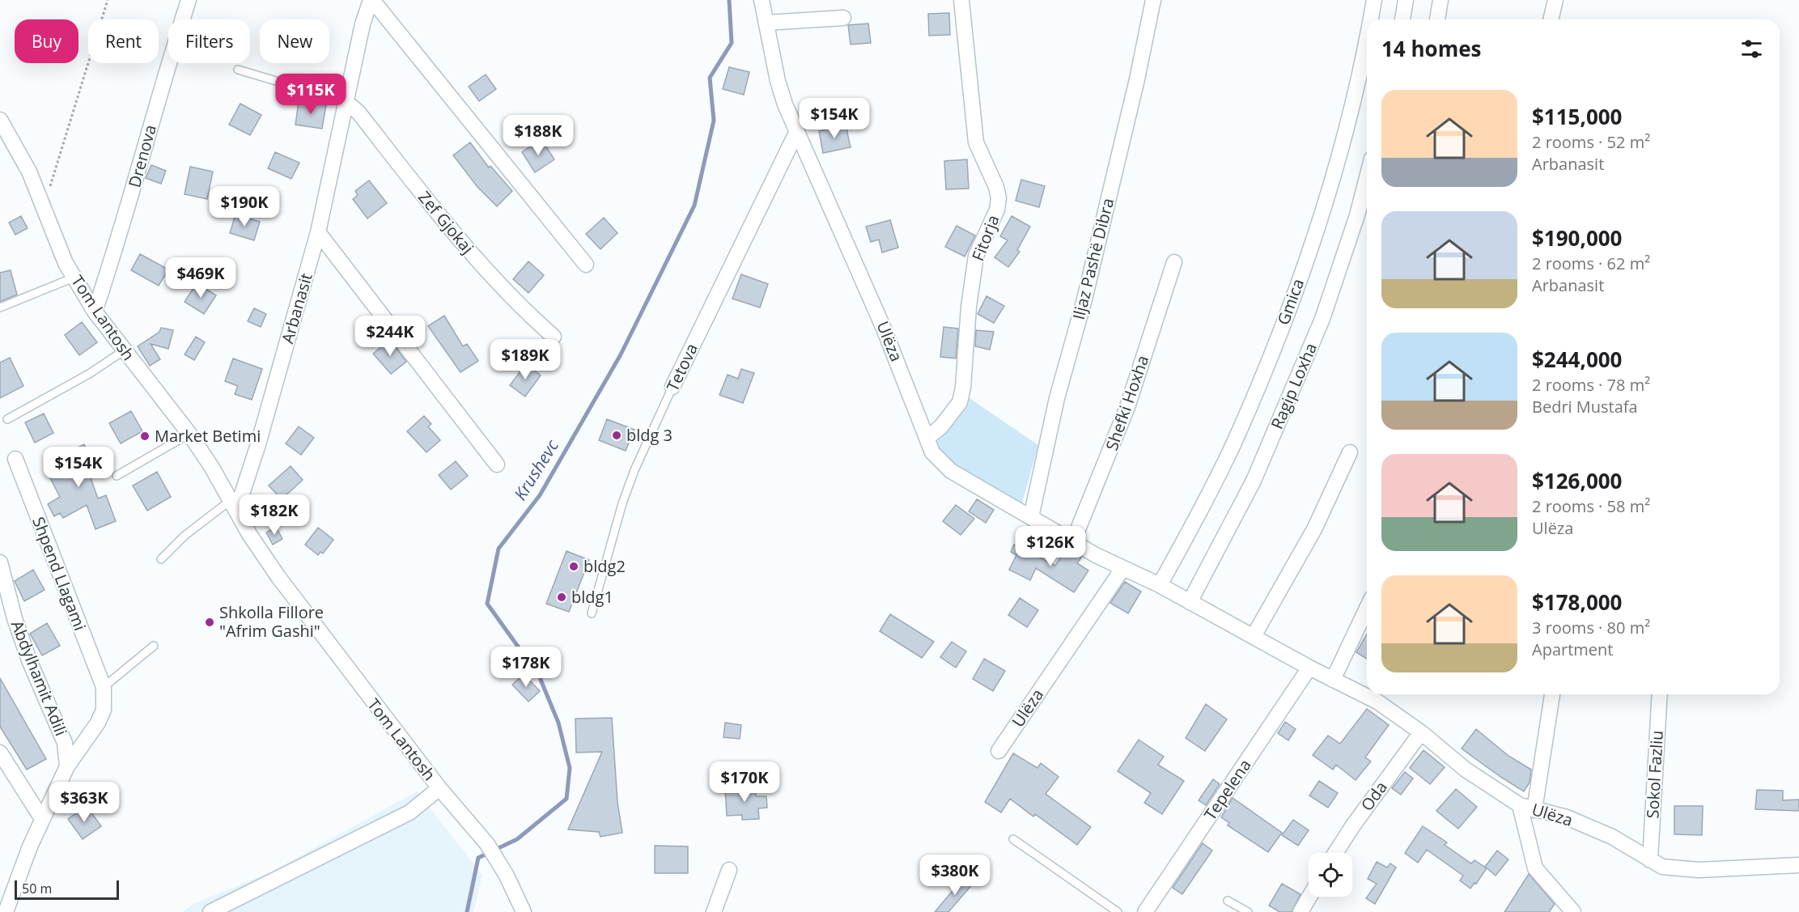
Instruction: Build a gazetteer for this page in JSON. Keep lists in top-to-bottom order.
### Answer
{
  "streets": {
    "street": [
      "Drenova",
      "Zef Gjokaj",
      "Fitorja",
      "Iljaz Pashë Dibra",
      "Gmica",
      "Arbanasit",
      "Tom Lantosh",
      "Ulëza",
      "Tetova",
      "Ragip Loxha",
      "Shefki Hoxha",
      "Shpend Llagami",
      "Abdylhamit Adili",
      "Sokol Fazliu",
      "Tepelena",
      "Oda"
    ]
  },
  "crossings": [
    ["Drenova", "Tom Lantosh"],
    ["Zef Gjokaj", "Arbanasit"],
    ["Fitorja", "Ulëza"],
    ["Iljaz Pashë Dibra", "Ulëza"],
    ["Gmica", "Ulëza"],
    ["Arbanasit", "Tom Lantosh"],
    ["Ulëza", "Tetova"],
    ["Ulëza", "Ragip Loxha"],
    ["Ulëza", "Shefki Hoxha"],
    ["Ulëza", "Sokol Fazliu"],
    ["Ulëza", "Tepelena"],
    ["Ulëza", "Oda"],
    ["Shpend Llagami", "Abdylhamit Adili"]
  ],
  "water": ["Krushevc"],
  "places": [
    "bldg 3",
    "Market Betimi",
    "bldg2",
    "bldg1",
    "Shkolla Fillore \"Afrim Gashi\""
  ],
  "scale_bar": "50 m",
  "page": {
    "chip": [
      "Buy",
      "Rent",
      "Filters",
      "New"
    ],
    "heading": "14 homes",
    "price": [
      "$115K",
      "$154K",
      "$188K",
      "$190K",
      "$469K",
      "$244K",
      "$189K",
      "$154K",
      "$182K",
      "$126K",
      "$178K",
      "$170K",
      "$363K",
      "$380K"
    ],
    "list": [
      {
        "name": "$115,000",
        "note": "2 rooms · 52 m² · Arbanasit"
      },
      {
        "name": "$190,000",
        "note": "2 rooms · 62 m² · Arbanasit"
      },
      {
        "name": "$244,000",
        "note": "2 rooms · 78 m² · Bedri Mustafa"
      },
      {
        "name": "$126,000",
        "note": "2 rooms · 58 m² · Ulëza"
      },
      {
        "name": "$178,000",
        "note": "3 rooms · 80 m² · Apartment"
      }
    ],
    "scale": "50 m"
  }
}
